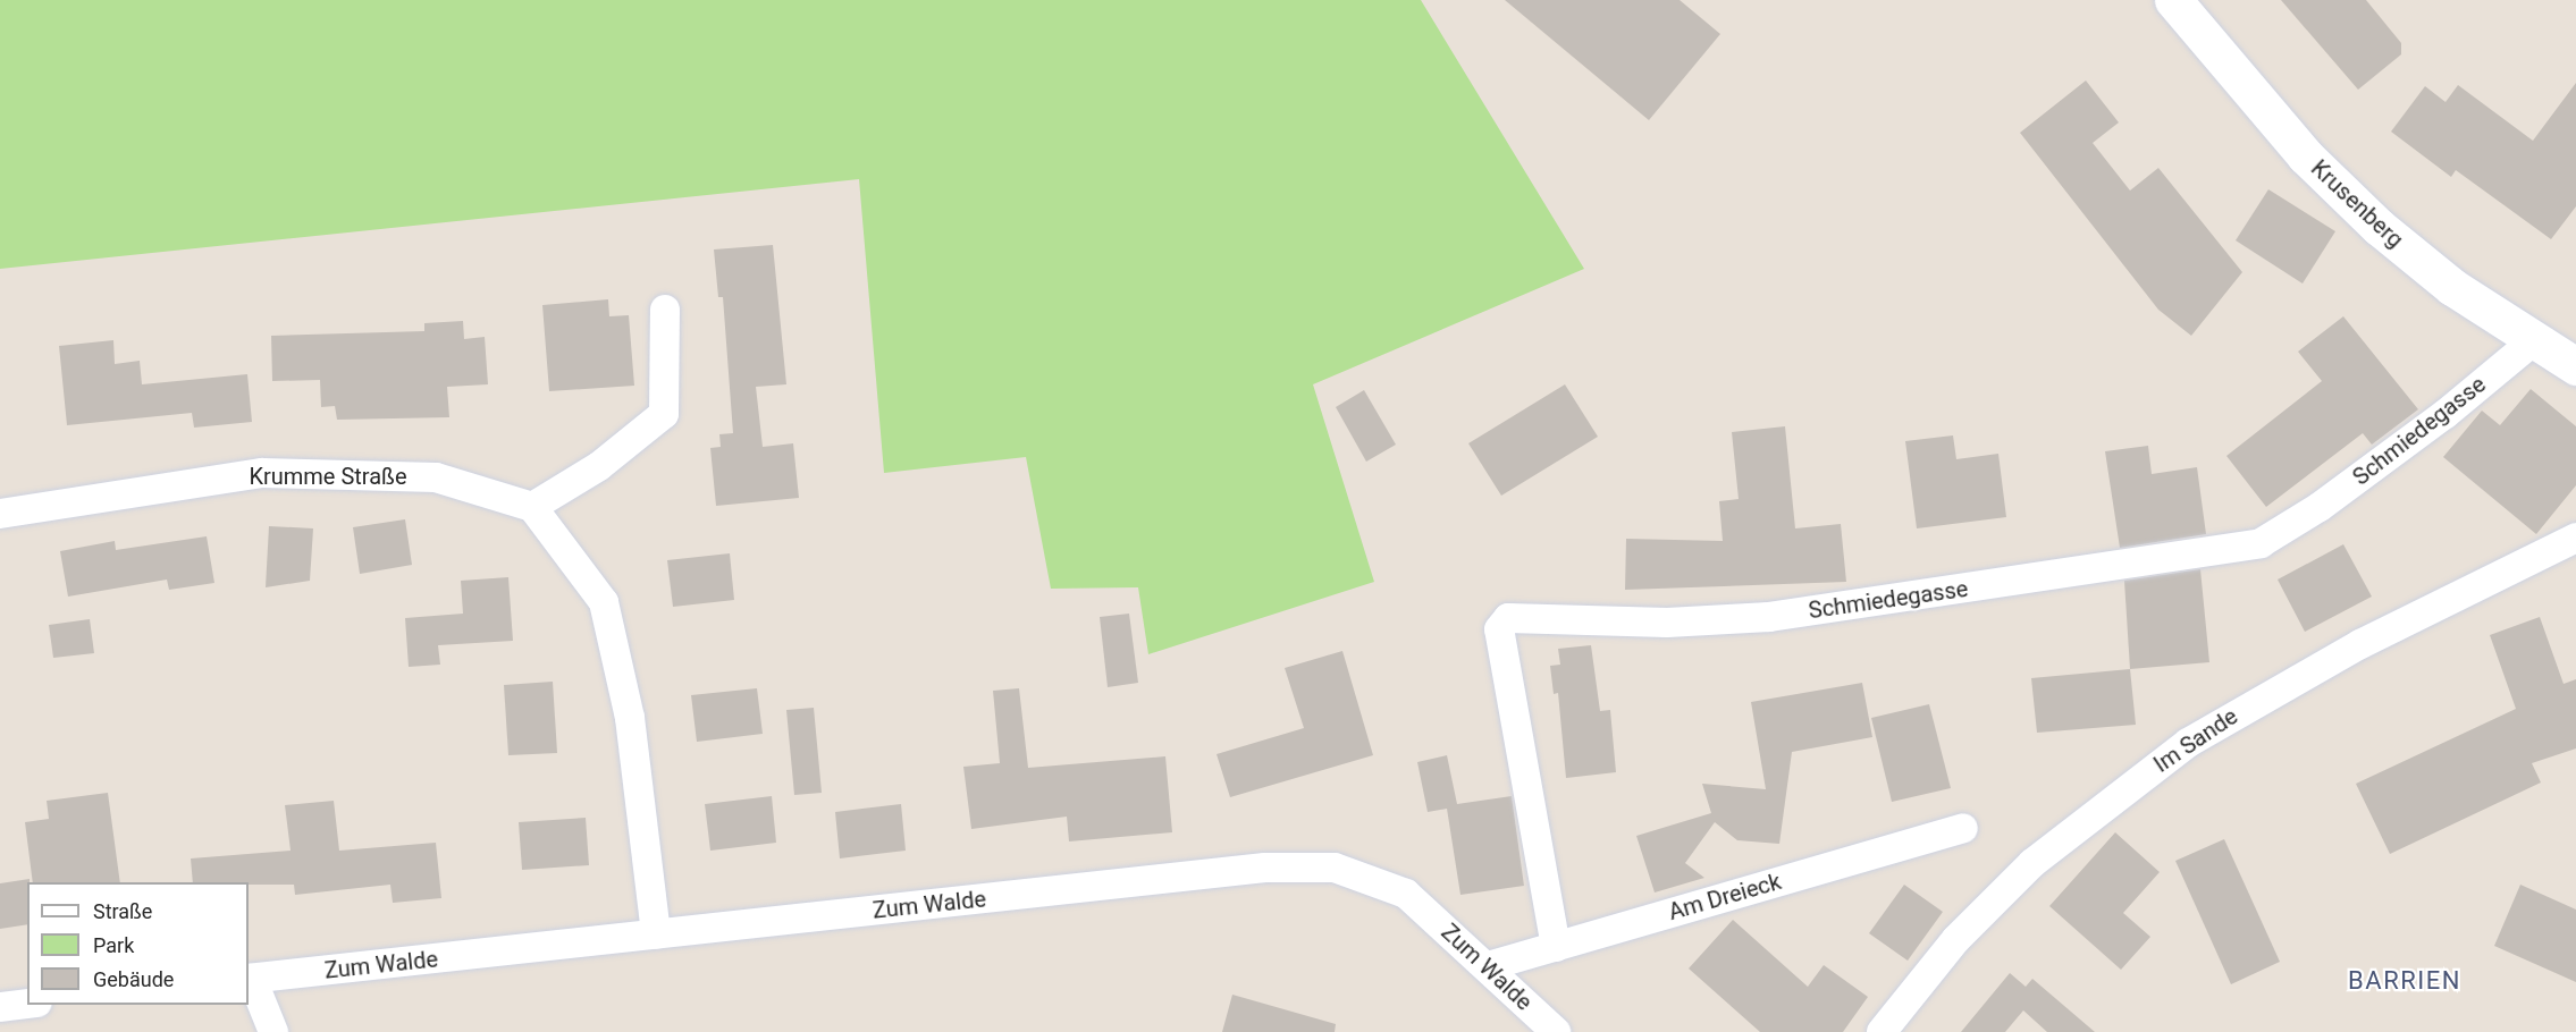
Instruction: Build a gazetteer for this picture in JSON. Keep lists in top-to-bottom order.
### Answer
{
  "streets": {
    "street": [
      "Krusenberg",
      "Schmiedegasse",
      "Krumme Straße",
      "Im Sande",
      "Am Dreieck",
      "Zum Walde"
    ]
  },
  "crossings": [
    ["Krusenberg", "Schmiedegasse"],
    ["Schmiedegasse", "Am Dreieck"],
    ["Am Dreieck", "Zum Walde"]
  ],
  "districts": ["BARRIEN"],
  "legend": ["Straße", "Park", "Gebäude"]
}
